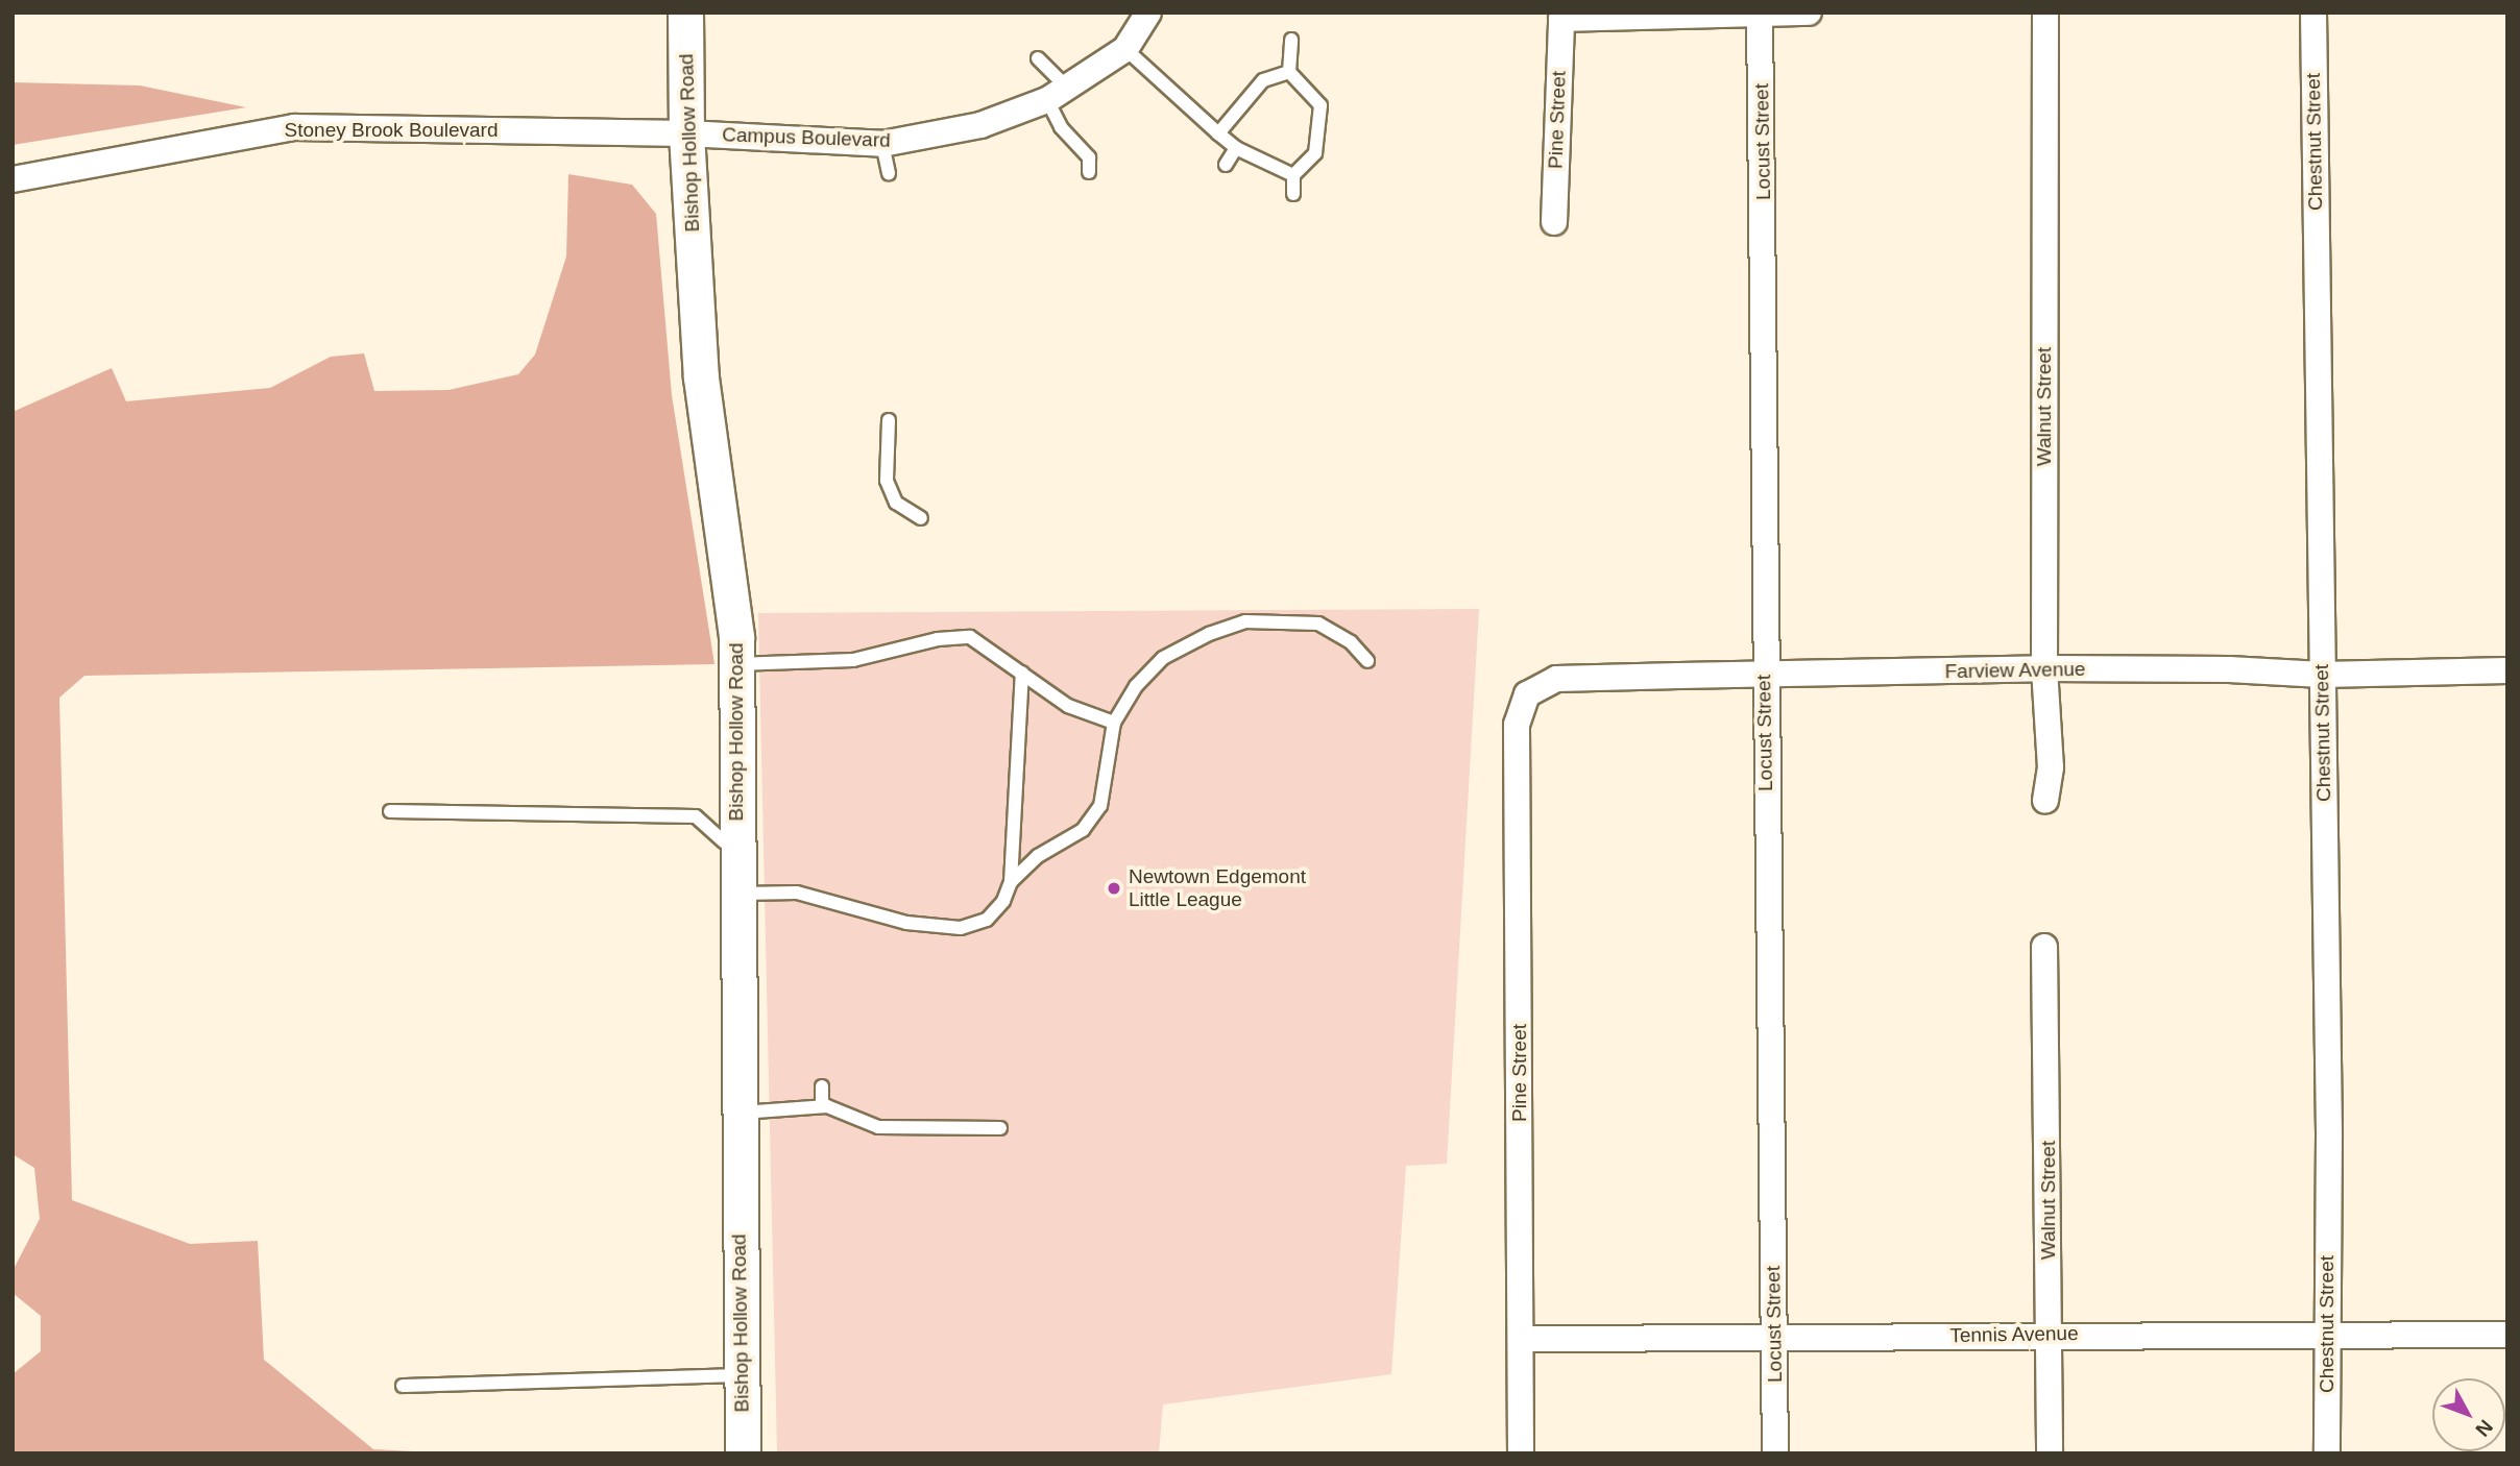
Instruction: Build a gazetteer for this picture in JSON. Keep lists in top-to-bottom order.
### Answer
{
  "streets": {
    "street": [
      "Pine Street",
      "Stoney Brook Boulevard",
      "Campus Boulevard",
      "Locust Street",
      "Chestnut Street",
      "Bishop Hollow Road",
      "Walnut Street",
      "Farview Avenue",
      "Tennis Avenue"
    ]
  },
  "crossings": [
    ["Pine Street", "Locust Street"],
    ["Pine Street", "Farview Avenue"],
    ["Pine Street", "Tennis Avenue"],
    ["Stoney Brook Boulevard", "Campus Boulevard"],
    ["Stoney Brook Boulevard", "Bishop Hollow Road"],
    ["Campus Boulevard", "Bishop Hollow Road"],
    ["Locust Street", "Farview Avenue"],
    ["Locust Street", "Tennis Avenue"],
    ["Chestnut Street", "Farview Avenue"],
    ["Chestnut Street", "Tennis Avenue"],
    ["Walnut Street", "Farview Avenue"],
    ["Walnut Street", "Tennis Avenue"]
  ],
  "places": ["Newtown Edgemont Little League"],
  "north": "bottom right"
}
